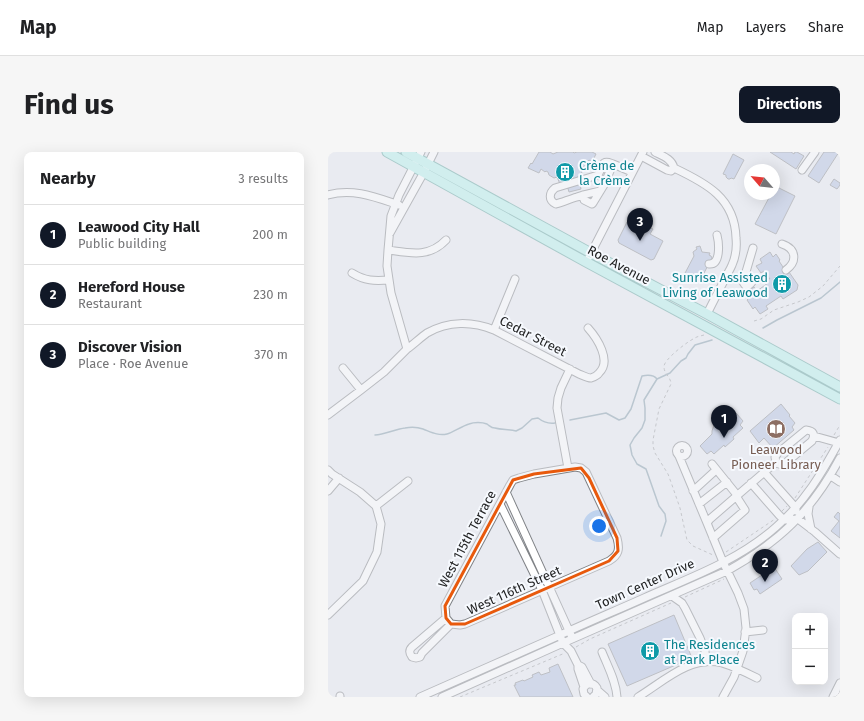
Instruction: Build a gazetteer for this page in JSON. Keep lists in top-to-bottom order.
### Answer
{
  "streets": {
    "main road": ["Roe Avenue"],
    "street": [
      "Cedar Street",
      "West 115th Terrace",
      "Town Center Drive",
      "West 116th Street"
    ]
  },
  "crossings": [
    ["West 115th Terrace", "West 116th Street"]
  ],
  "places": {
    "building": ["Crème de la Crème", "Sunrise Assisted Living of Leawood", "The Residences at Park Place"],
    "library": ["Leawood Pioneer Library"]
  },
  "north": "top left",
  "page": {
    "header": "Map",
    "nav": ["Map", "Layers", "Share"],
    "buttons": "Directions",
    "title": "Find us",
    "heading": ["Nearby", "3 results"],
    "list": [
      {
        "mark": "1",
        "name": "Leawood City Hall",
        "note": "Public building",
        "value": "200 m"
      },
      {
        "mark": "2",
        "name": "Hereford House",
        "note": "Restaurant",
        "value": "230 m"
      },
      {
        "mark": "3",
        "name": "Discover Vision",
        "note": "Place · Roe Avenue",
        "value": "370 m"
      }
    ],
    "pins": ["3", "1", "2"],
    "map_buttons": ["+", "−"]
  }
}
